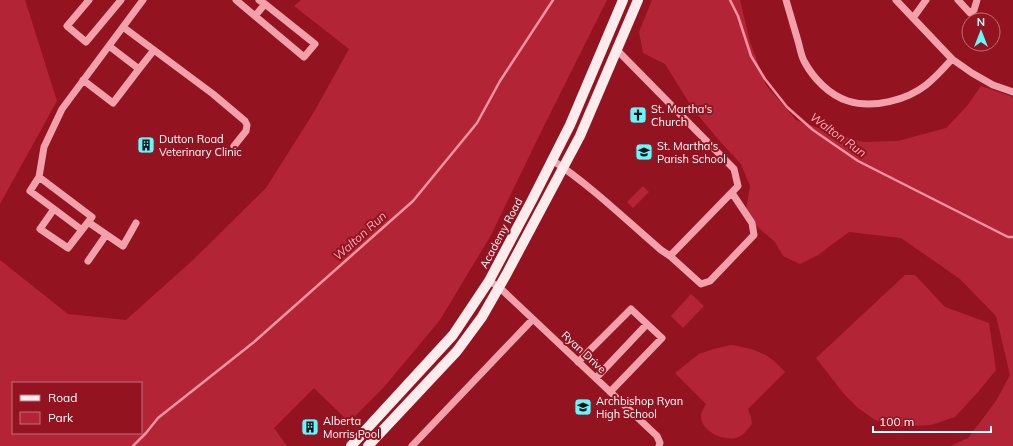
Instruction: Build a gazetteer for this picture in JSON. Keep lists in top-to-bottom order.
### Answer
{
  "streets": {
    "main road": ["Academy Road"],
    "street": ["Ryan Drive"]
  },
  "crossings": [
    ["Academy Road", "Ryan Drive"]
  ],
  "water": ["Walton Run"],
  "places": {
    "church": ["St. Martha's Church"],
    "building": ["Dutton Road Veterinary Clinic", "Alberta Morris Pool"],
    "school or university": ["St. Martha's Parish School", "Archbishop Ryan High School"]
  },
  "legend": ["Road", "Park"],
  "scale_bar": "100 m",
  "north": "top"
}
